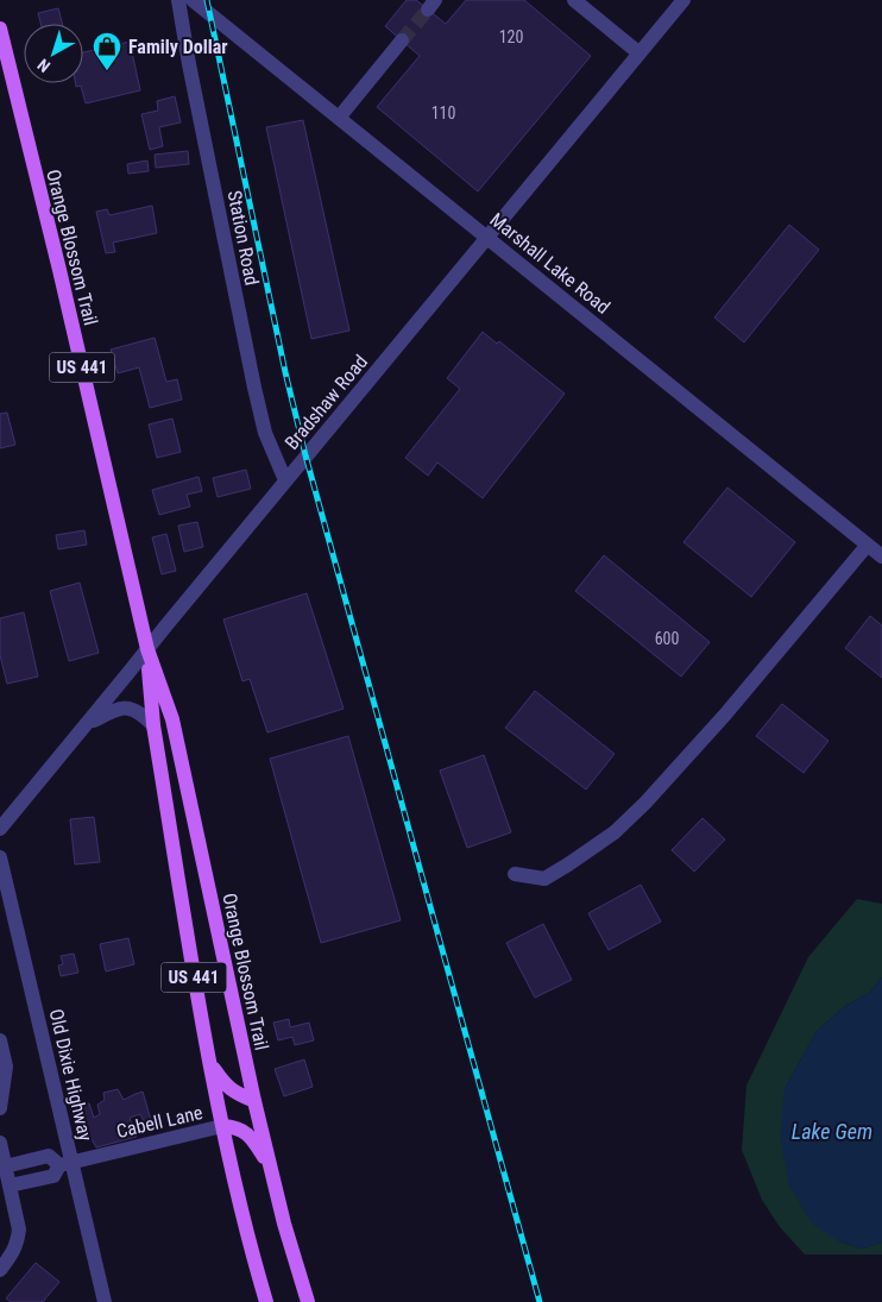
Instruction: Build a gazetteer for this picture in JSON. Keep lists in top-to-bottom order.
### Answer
{
  "streets": {
    "main road": ["Orange Blossom Trail", "US 441"],
    "street": [
      "Station Road",
      "Marshall Lake Road",
      "Bradshaw Road",
      "Old Dixie Highway",
      "Cabell Lane"
    ]
  },
  "crossings": [
    ["Station Road", "Bradshaw Road"],
    ["Orange Blossom Trail", "Bradshaw Road"],
    ["Orange Blossom Trail", "Cabell Lane"],
    ["Marshall Lake Road", "Bradshaw Road"],
    ["Old Dixie Highway", "Cabell Lane"]
  ],
  "water": ["Lake Gem"],
  "places": {
    "shop": ["Family Dollar"]
  },
  "house_numbers": ["120", "110", "600"],
  "north": "bottom left"
}
